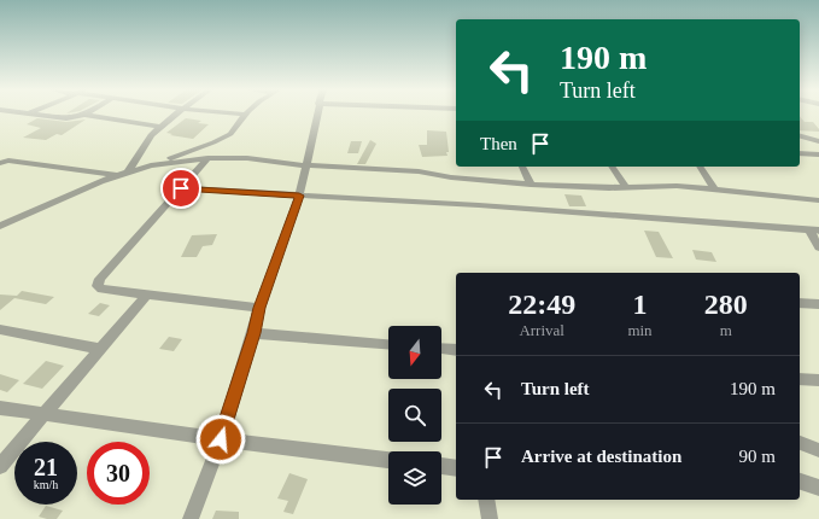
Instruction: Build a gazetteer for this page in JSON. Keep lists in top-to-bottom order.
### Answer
{
  "north": "bottom",
  "page": {
    "turn": ["190 m", "Turn left"],
    "then": "Then",
    "eta": [
      "22:49",
      "Arrival",
      "1",
      "min",
      "280",
      "m"
    ],
    "list": [
      {
        "name": "Turn left",
        "value": "190 m"
      },
      {
        "name": "Arrive at destination",
        "value": "90 m"
      }
    ],
    "speed": "21 km/h",
    "limit": "30"
  }
}
